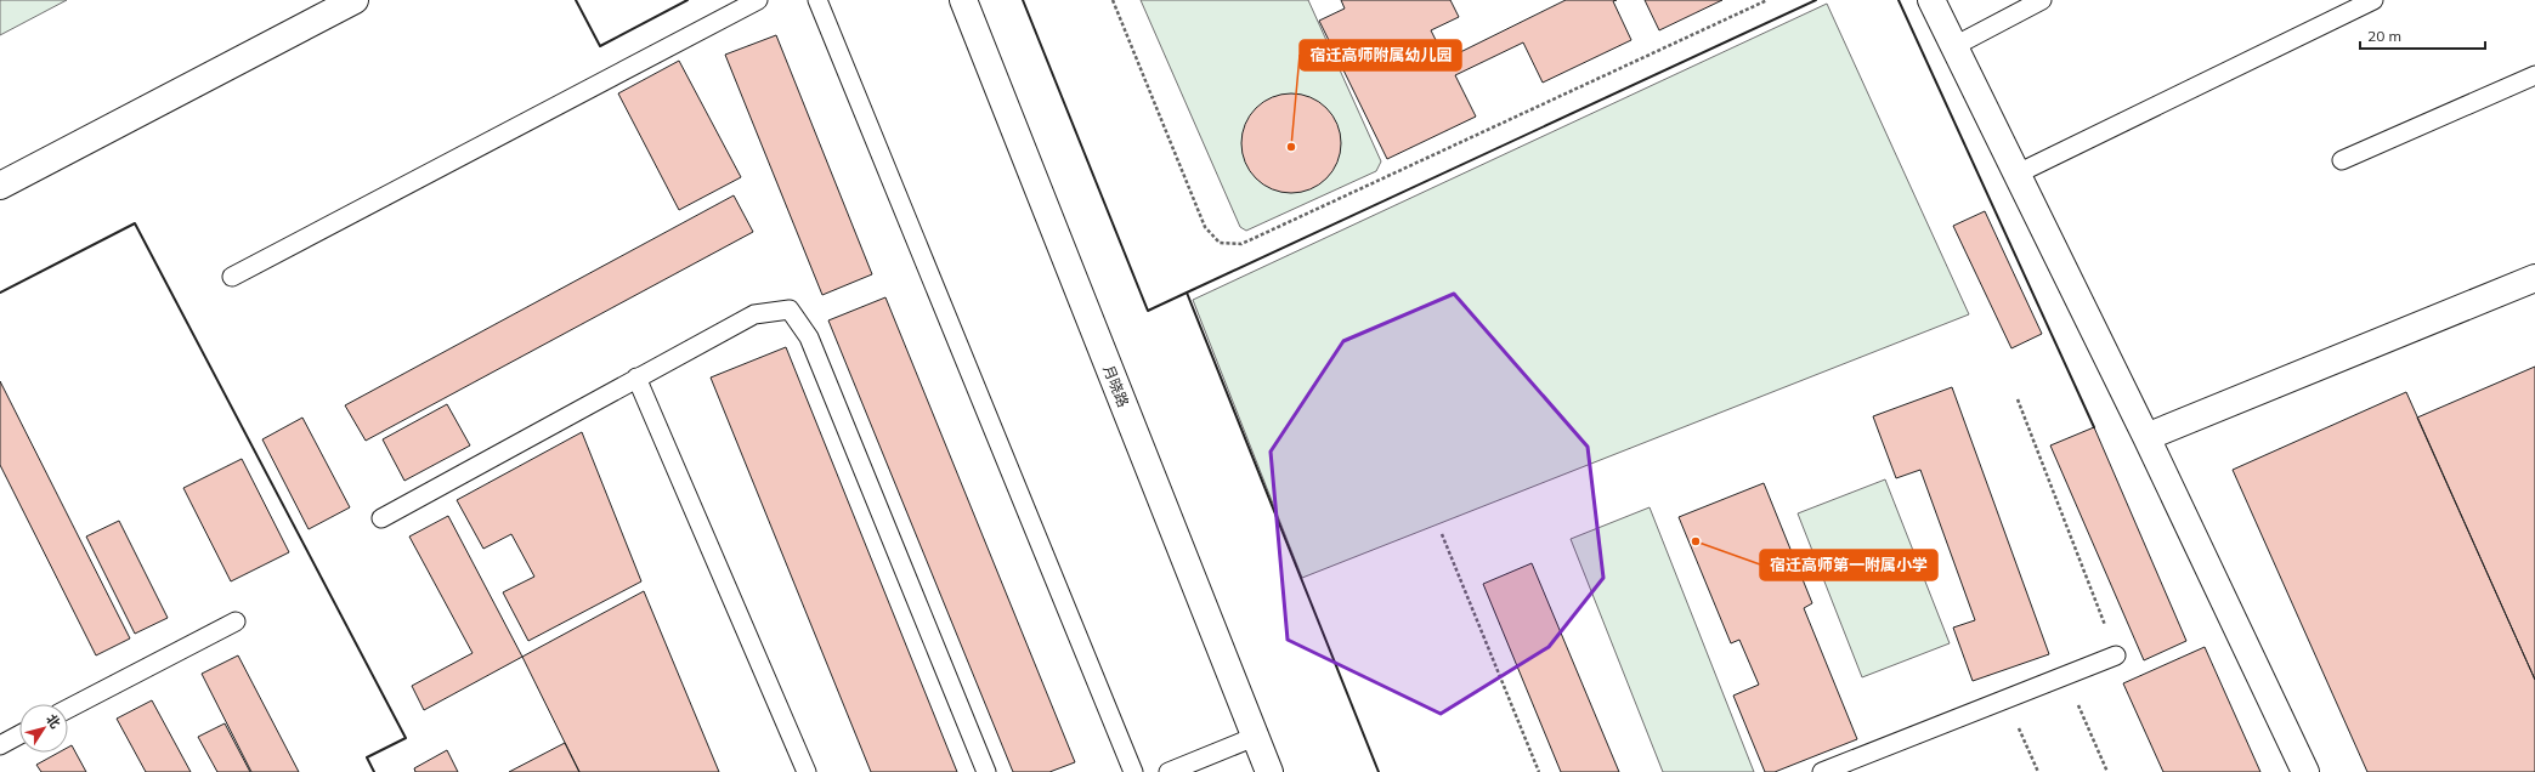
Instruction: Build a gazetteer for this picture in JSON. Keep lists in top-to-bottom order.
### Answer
{
  "streets": {
    "street": ["月晓路"]
  },
  "places": ["宿迁高师附属幼儿园", "宿迁高师第一附属小学"],
  "scale_bar": "20 m",
  "north": "top right"
}
